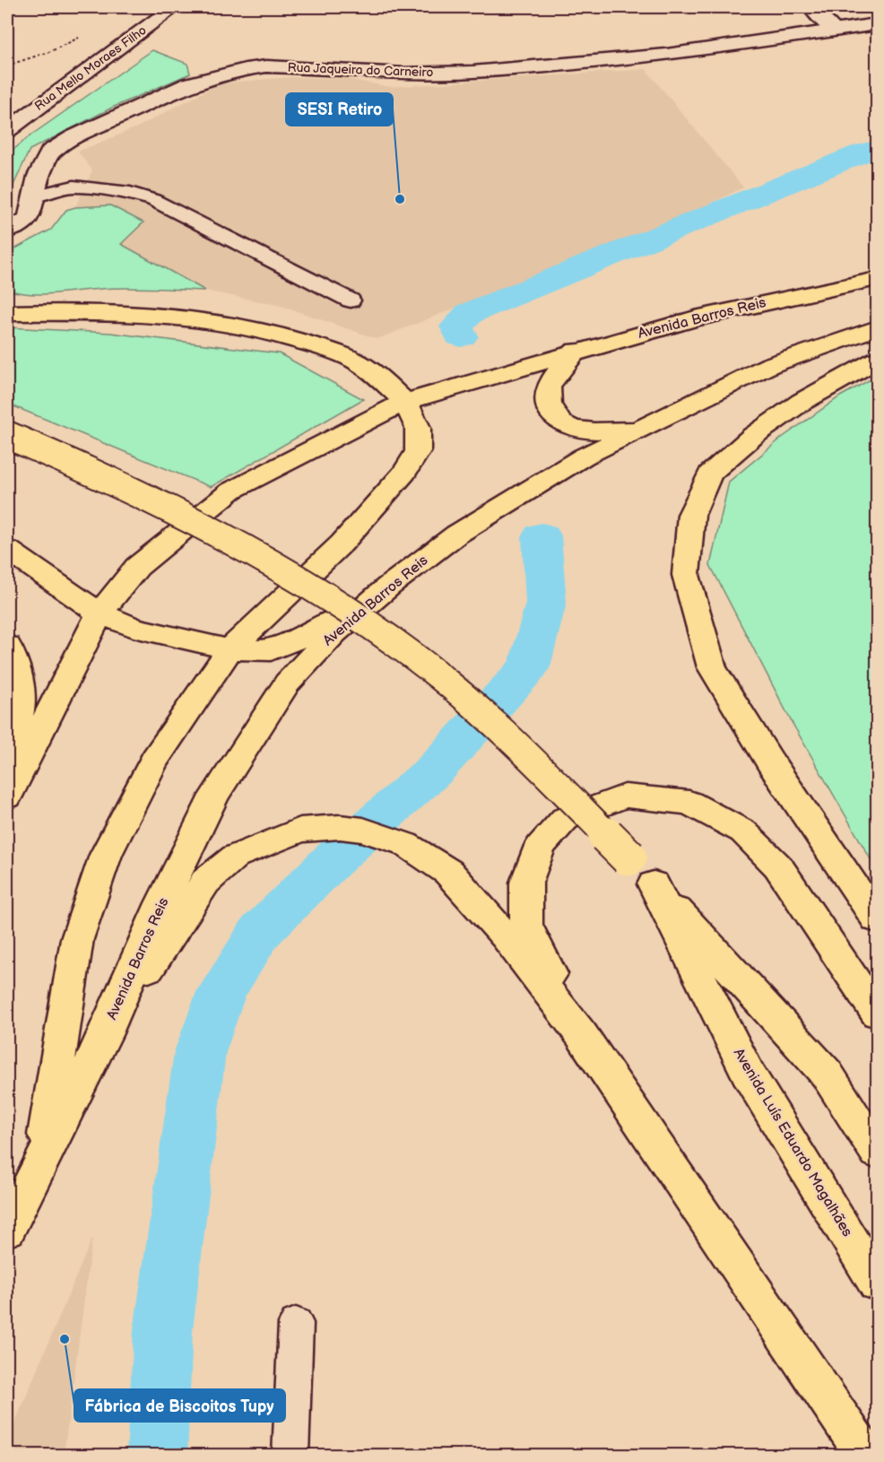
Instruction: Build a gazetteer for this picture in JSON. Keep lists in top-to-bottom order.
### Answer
{
  "streets": {
    "main road": ["Avenida Barros Reis", "Avenida Luís Eduardo Magalhães"],
    "street": ["Rua Mello Moraes Filho", "Rua Jaqueira do Carneiro"]
  },
  "places": ["SESI Retiro", "Fábrica de Biscoitos Tupy"]
}
